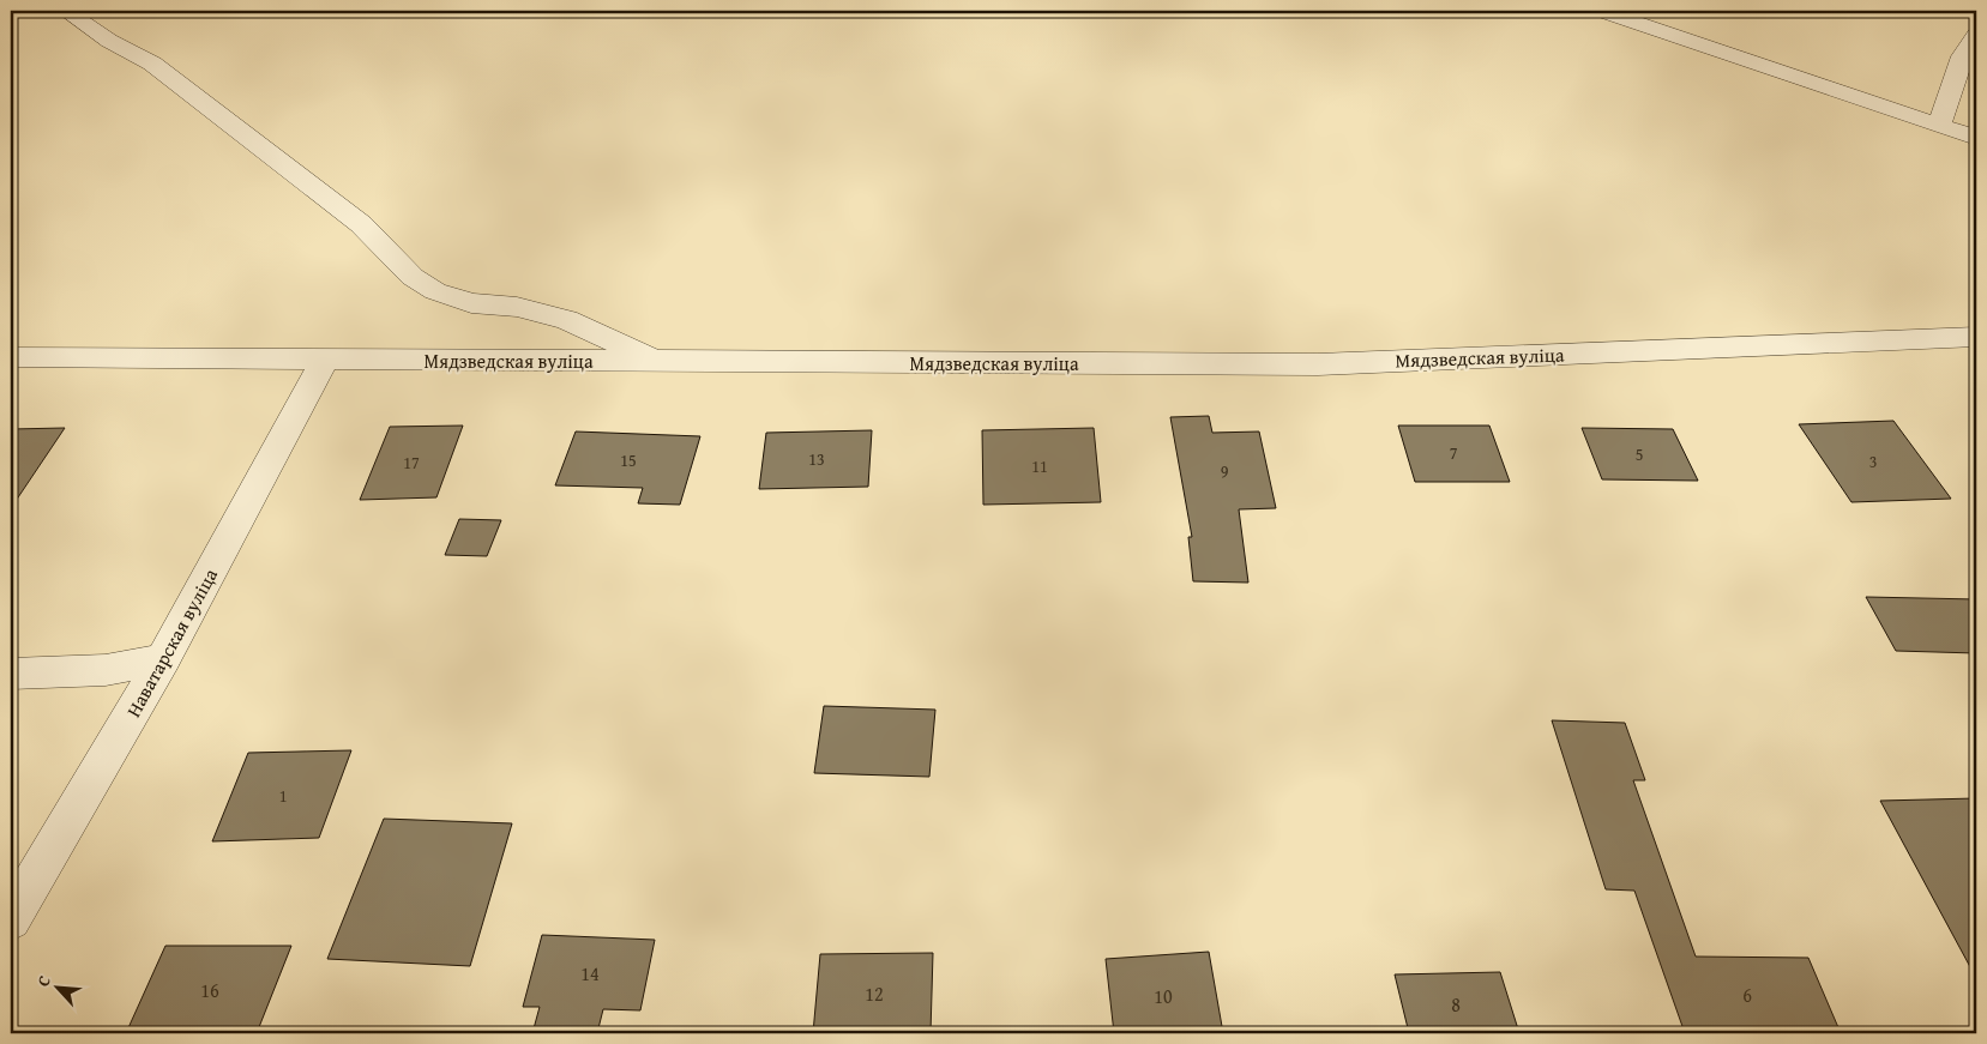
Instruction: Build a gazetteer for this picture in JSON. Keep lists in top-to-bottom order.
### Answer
{
  "streets": {
    "street": ["Мядзведская вуліца", "Наватарская вуліца"]
  },
  "crossings": [
    ["Мядзведская вуліца", "Наватарская вуліца"]
  ],
  "house_numbers": [
    "7",
    "5",
    "13",
    "15",
    "3",
    "17",
    "11",
    "9",
    "1",
    "14",
    "16",
    "12",
    "6",
    "10",
    "8"
  ],
  "north": "top left"
}
